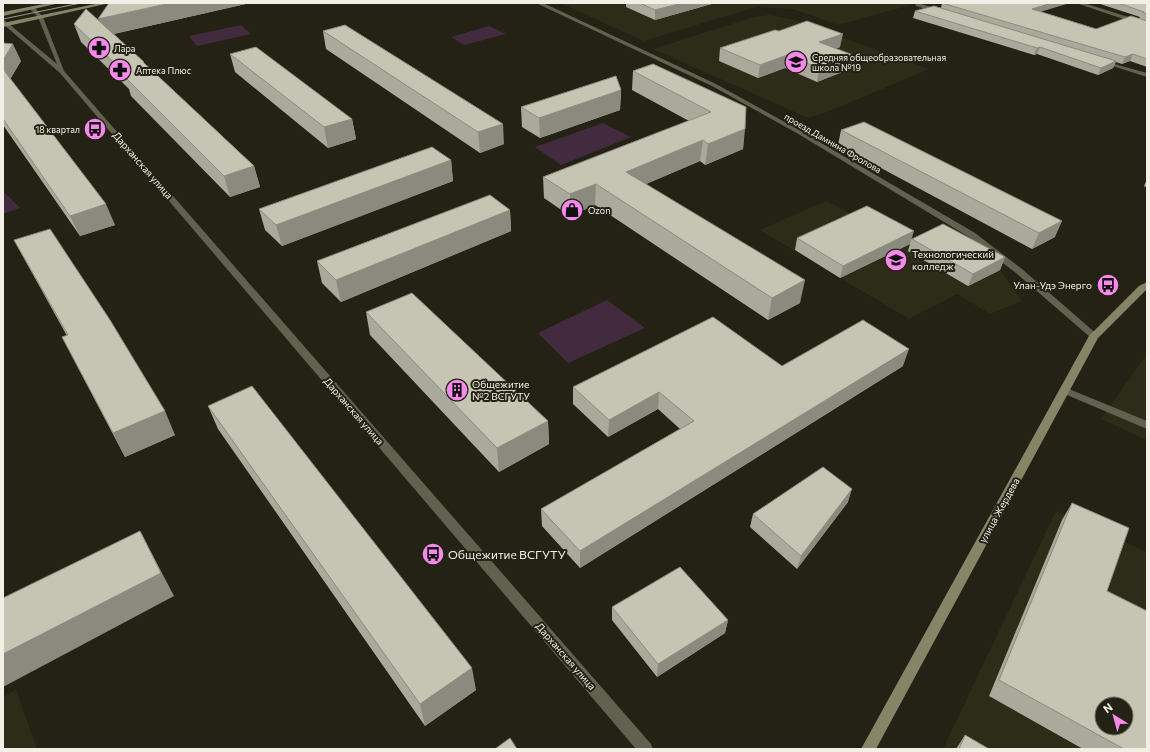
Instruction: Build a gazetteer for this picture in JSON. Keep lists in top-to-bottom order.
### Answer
{
  "streets": {
    "main road": ["улица Жердева"],
    "street": ["проезд Дамнина Фролова", "Дарханская улица"]
  },
  "crossings": [
    ["проезд Дамнина Фролова", "улица Жердева"]
  ],
  "places": {
    "pharmacy": ["Лара", "Аптека Плюс"],
    "school or university": ["Средняя общеобразовательная школа №19", "Технологический колледж"],
    "bus stop": ["18 квартал", "Улан-Удэ Энерго", "Общежитие ВСГУТУ"],
    "shop": ["Ozon"],
    "building": ["Общежитие №2 ВСГУТУ"]
  },
  "north": "top left"
}
